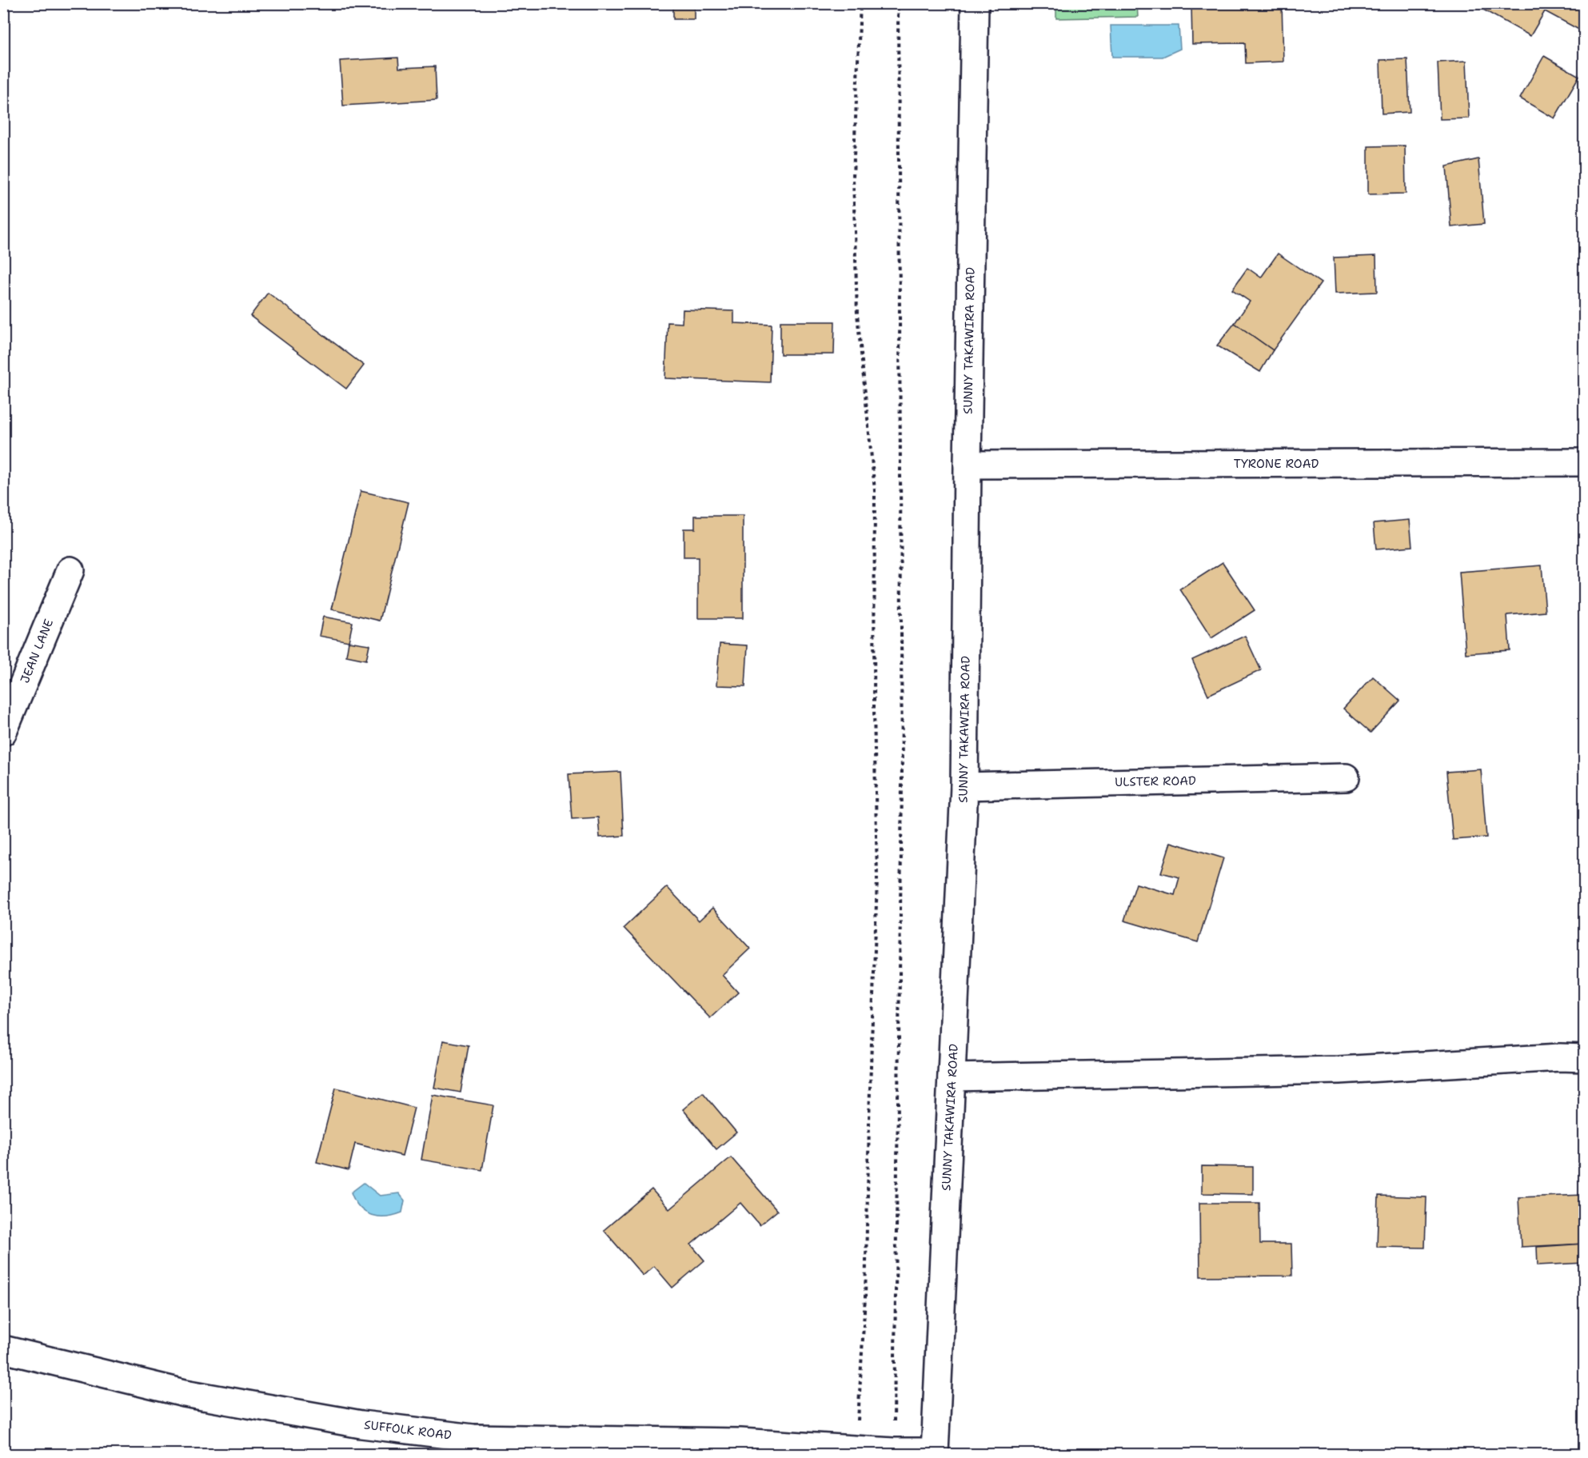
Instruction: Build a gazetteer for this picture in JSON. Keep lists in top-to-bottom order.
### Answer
{
  "streets": {
    "street": [
      "SUNNY TAKAWIRA ROAD",
      "TYRONE ROAD",
      "JEAN LANE",
      "ULSTER ROAD",
      "SUFFOLK ROAD"
    ]
  },
  "crossings": [
    ["SUNNY TAKAWIRA ROAD", "TYRONE ROAD"],
    ["SUNNY TAKAWIRA ROAD", "ULSTER ROAD"],
    ["SUNNY TAKAWIRA ROAD", "SUFFOLK ROAD"]
  ]
}
